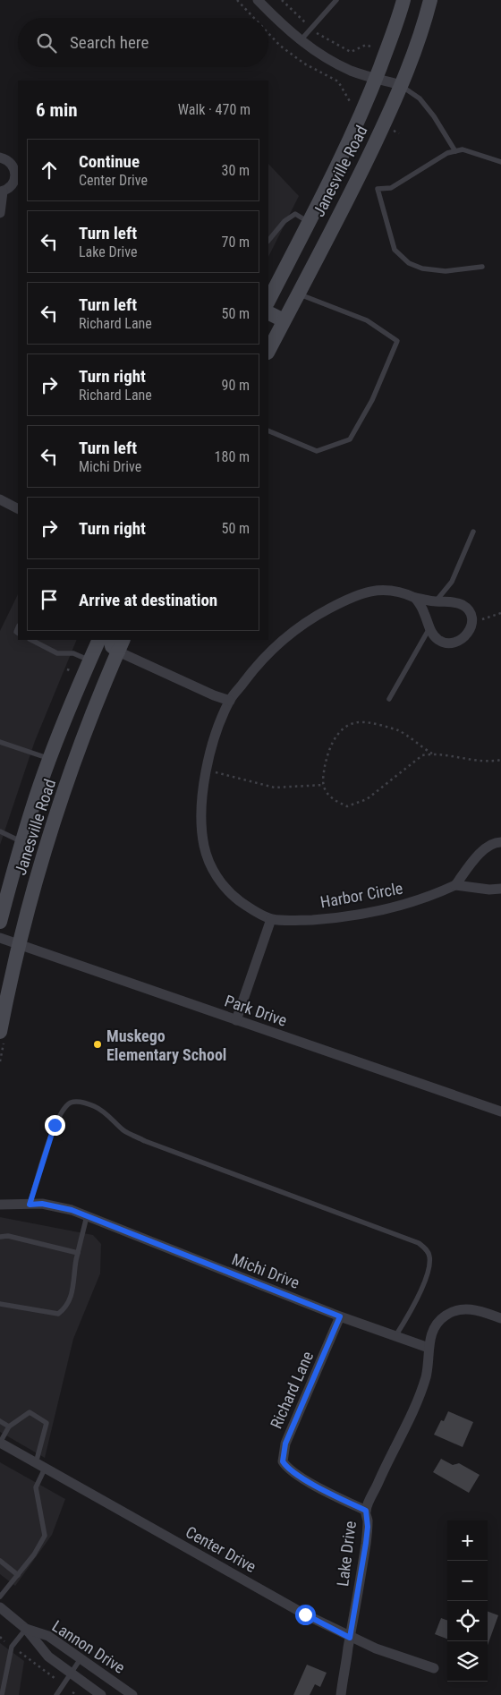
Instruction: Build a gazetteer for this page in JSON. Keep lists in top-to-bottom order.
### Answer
{
  "streets": {
    "main road": ["Janesville Road"],
    "street": [
      "Harbor Circle",
      "Park Drive",
      "Michi Drive",
      "Richard Lane",
      "Center Drive",
      "Lake Drive",
      "Lannon Drive"
    ]
  },
  "crossings": [
    ["Janesville Road", "Park Drive"],
    ["Michi Drive", "Richard Lane"],
    ["Michi Drive", "Lake Drive"],
    ["Richard Lane", "Lake Drive"],
    ["Center Drive", "Lake Drive"]
  ],
  "places": ["Muskego Elementary School"],
  "page": {
    "search": "Search here",
    "heading": ["6 min", "Walk · 470 m"],
    "list": [
      ["Continue", "Center Drive", "30 m"],
      ["Turn left", "Lake Drive", "70 m"],
      ["Turn left", "Richard Lane", "50 m"],
      ["Turn right", "Richard Lane", "90 m"],
      ["Turn left", "Michi Drive", "180 m"],
      ["Turn right", "50 m"],
      "Arrive at destination"
    ],
    "map_buttons": ["+", "−"]
  }
}
